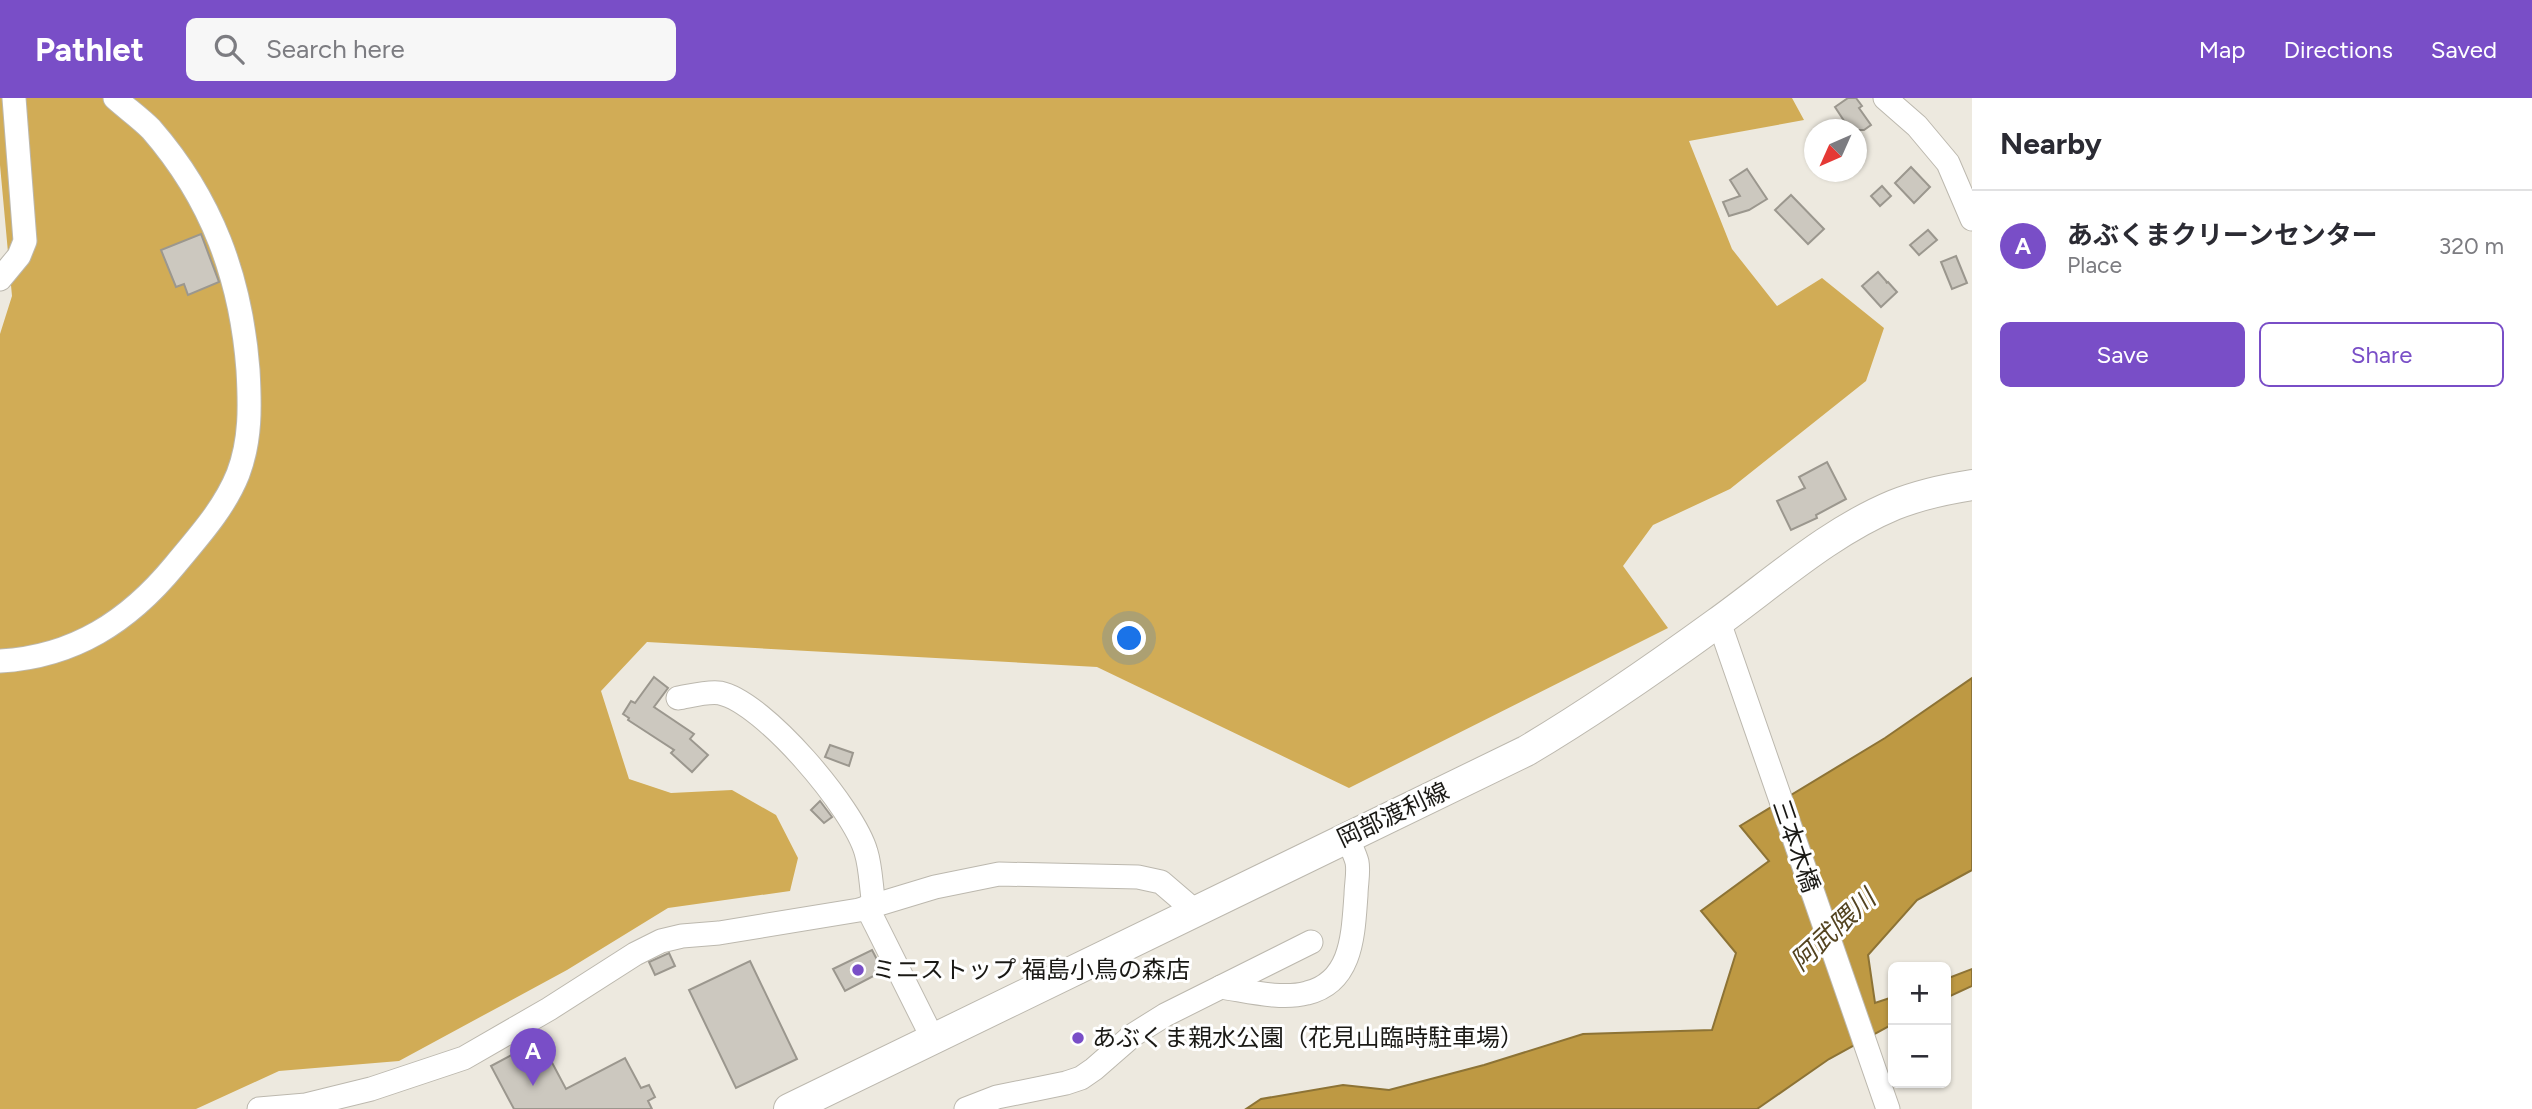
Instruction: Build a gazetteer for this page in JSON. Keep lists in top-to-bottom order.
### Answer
{
  "streets": {
    "main road": ["岡部渡利線"],
    "street": ["三本木橋"]
  },
  "crossings": [
    ["岡部渡利線", "三本木橋"]
  ],
  "water": ["阿武隈川"],
  "places": ["ミニストップ 福島小鳥の森店", "あぶくま親水公園（花見山臨時駐車場）"],
  "north": "bottom left",
  "page": {
    "header": "Pathlet",
    "search": "Search here",
    "nav": ["Map", "Directions", "Saved"],
    "heading": "Nearby",
    "list": [
      {
        "mark": "A",
        "name": "あぶくまクリーンセンター",
        "note": "Place",
        "value": "320 m"
      }
    ],
    "buttons": ["Save", "Share"],
    "map_buttons": ["+", "−"],
    "pins": "A"
  }
}
